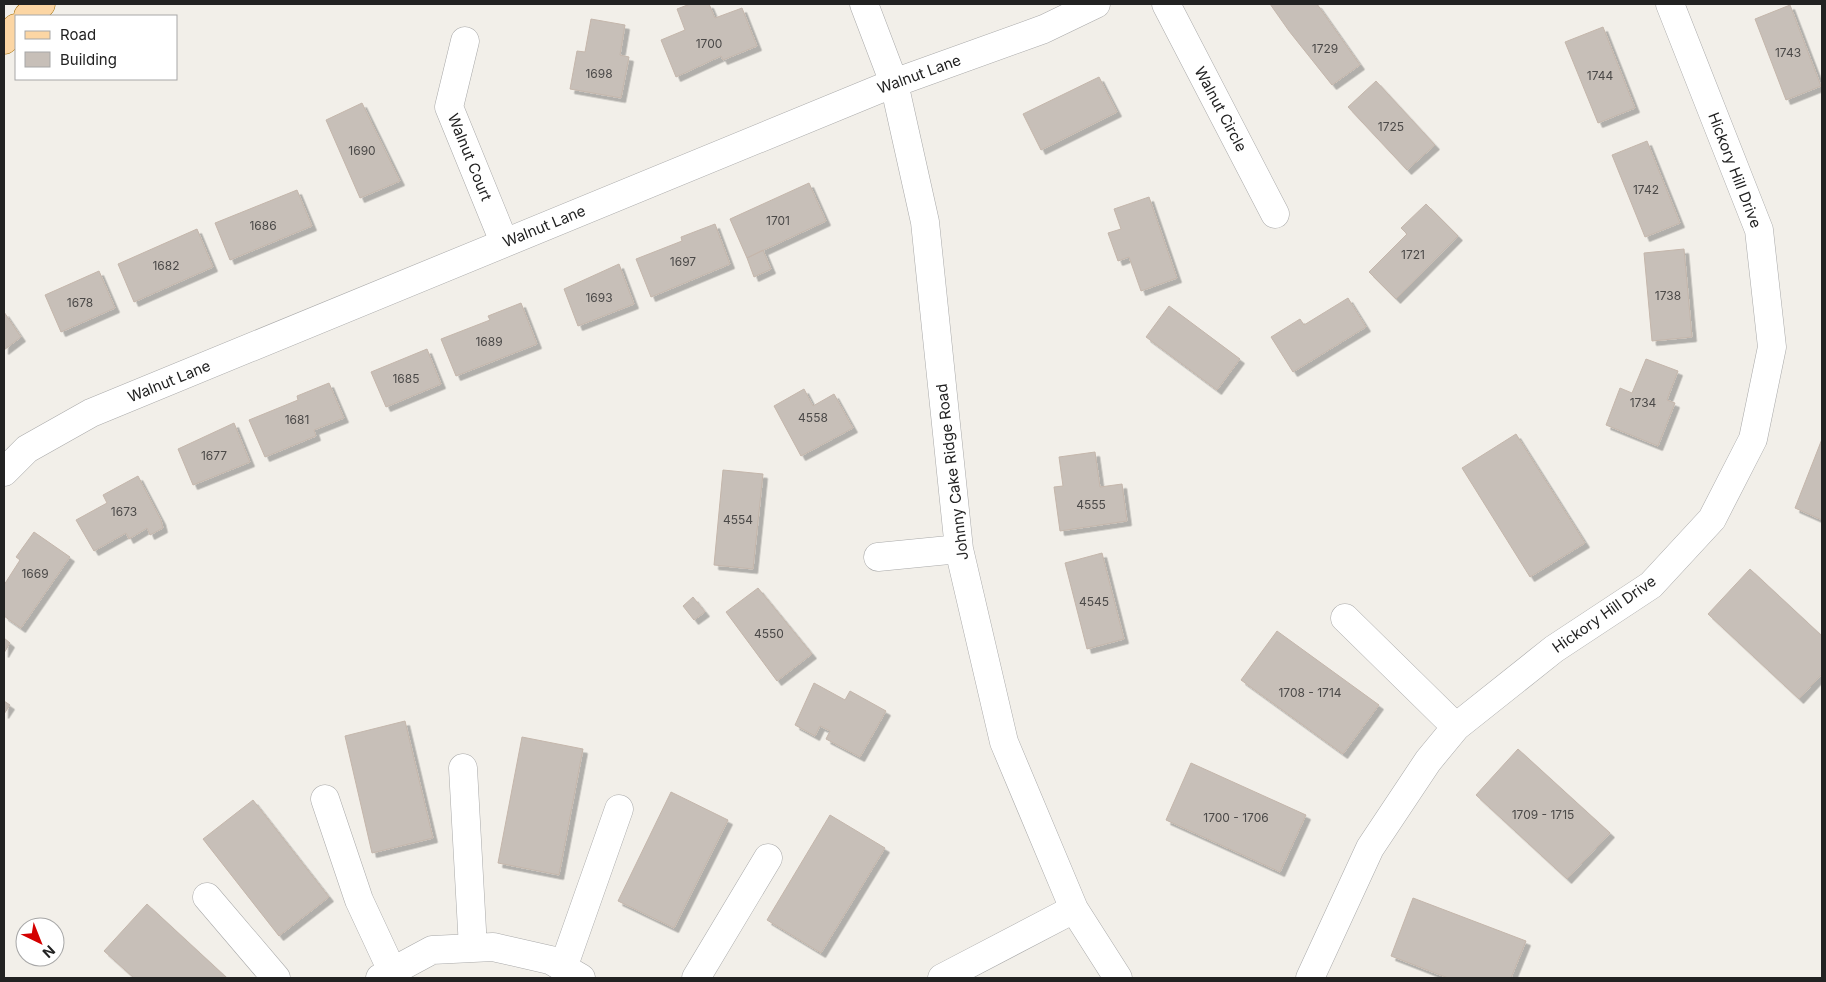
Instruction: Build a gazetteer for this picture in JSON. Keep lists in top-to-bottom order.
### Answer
{
  "streets": {
    "street": [
      "Walnut Lane",
      "Walnut Circle",
      "Walnut Court",
      "Hickory Hill Drive",
      "Johnny Cake Ridge Road"
    ]
  },
  "crossings": [
    ["Walnut Lane", "Walnut Court"],
    ["Walnut Lane", "Johnny Cake Ridge Road"]
  ],
  "house_numbers": [
    "1700",
    "1729",
    "1743",
    "1698",
    "1744",
    "1725",
    "1690",
    "1742",
    "1701",
    "1686",
    "1721",
    "1697",
    "1682",
    "1738",
    "1693",
    "1678",
    "1689",
    "1685",
    "1734",
    "4558",
    "1681",
    "1677",
    "4555",
    "1673",
    "4554",
    "1669",
    "4545",
    "4550",
    "1708 - 1714",
    "1709 - 1715",
    "1700 - 1706"
  ],
  "legend": ["Road", "Building"],
  "north": "bottom right"
}
